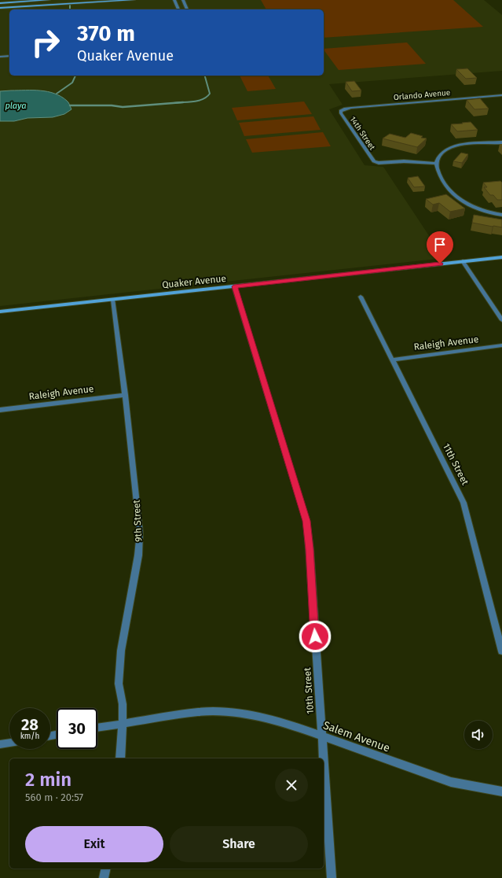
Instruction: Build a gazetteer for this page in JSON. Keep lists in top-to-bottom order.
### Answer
{
  "streets": {
    "main road": ["Quaker Avenue"],
    "street": [
      "Orlando Avenue",
      "14th Street",
      "Raleigh Avenue",
      "11th Street",
      "9th Street",
      "10th Street",
      "Salem Avenue"
    ]
  },
  "crossings": [
    ["Orlando Avenue", "14th Street"],
    ["Quaker Avenue", "9th Street"],
    ["Quaker Avenue", "10th Street"],
    ["Raleigh Avenue", "11th Street"],
    ["Raleigh Avenue", "9th Street"],
    ["9th Street", "Salem Avenue"],
    ["10th Street", "Salem Avenue"]
  ],
  "water": ["playa"],
  "page": {
    "turn": ["370 m", "Quaker Avenue"],
    "speed": "28 km/h",
    "limit": "30",
    "heading": ["2 min", "560 m · 20:57"],
    "buttons": ["Exit", "Share"]
  }
}
